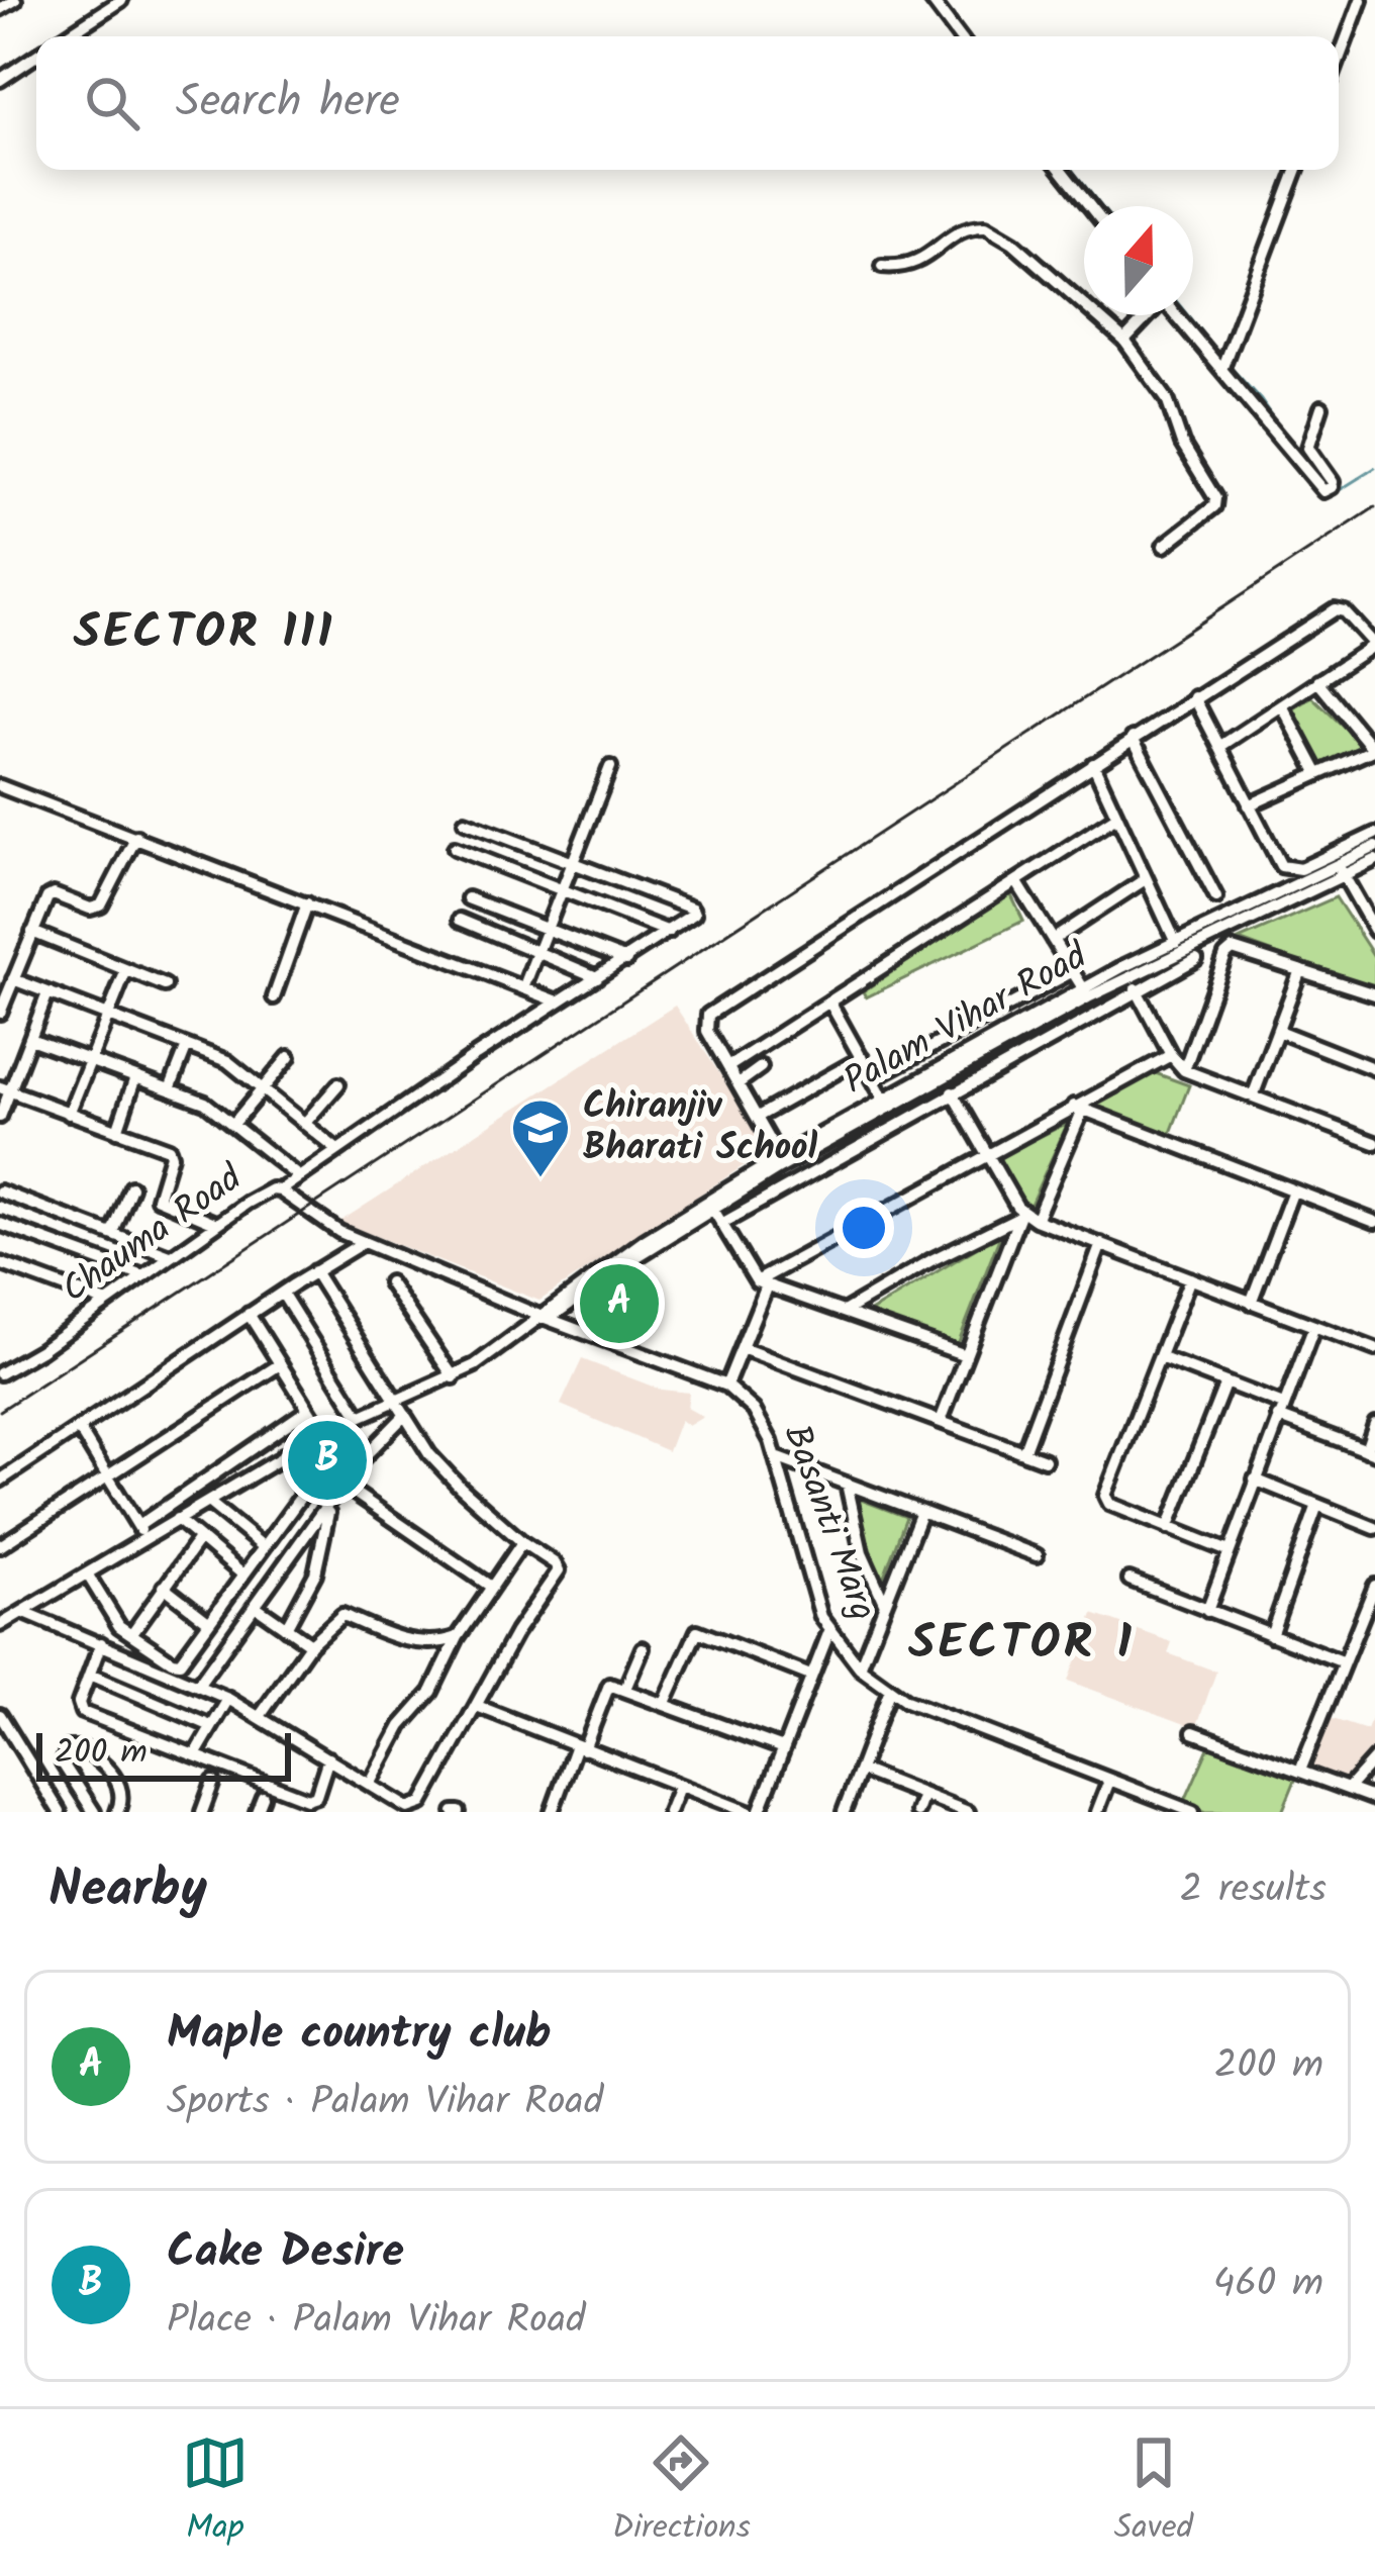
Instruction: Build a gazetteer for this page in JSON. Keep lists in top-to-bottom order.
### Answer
{
  "streets": {
    "street": ["Palam Vihar Road", "Chauma Road", "Basanti Marg"]
  },
  "crossings": [
    ["Palam Vihar Road", "Basanti Marg"],
    ["Chauma Road", "Basanti Marg"]
  ],
  "districts": ["SECTOR 111", "SECTOR 1"],
  "places": {
    "school or university": ["Chiranjiv Bharati School"]
  },
  "scale_bar": "200 m",
  "north": "top",
  "page": {
    "search": "Search here",
    "pins": ["A", "B"],
    "scale": "200 m",
    "heading": ["Nearby", "2 results"],
    "list": [
      {
        "mark": "A",
        "name": "Maple country club",
        "note": "Sports · Palam Vihar Road",
        "value": "200 m"
      },
      {
        "mark": "B",
        "name": "Cake Desire",
        "note": "Place · Palam Vihar Road",
        "value": "460 m"
      }
    ],
    "nav": ["Map", "Directions", "Saved"]
  }
}
